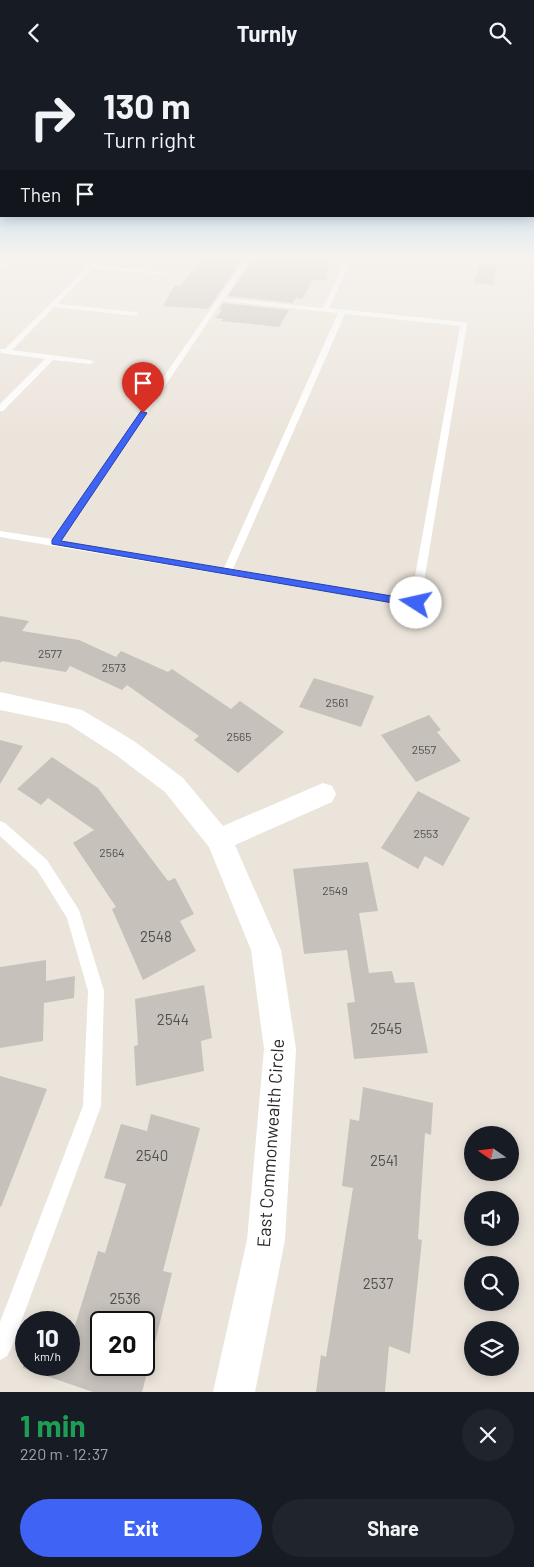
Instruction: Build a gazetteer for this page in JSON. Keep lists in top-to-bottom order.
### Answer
{
  "streets": {
    "street": ["East Commonwealth Circle"]
  },
  "house_numbers": [
    "2577",
    "2573",
    "2561",
    "2565",
    "2557",
    "2553",
    "2564",
    "2549",
    "2548",
    "2544",
    "2545",
    "2540",
    "2541",
    "2537",
    "2536"
  ],
  "north": "left",
  "page": {
    "header": "Turnly",
    "turn": ["130 m", "Turn right"],
    "then": "Then",
    "speed": "10 km/h",
    "limit": "20",
    "heading": ["1 min", "220 m · 12:37"],
    "buttons": ["Exit", "Share"]
  }
}
